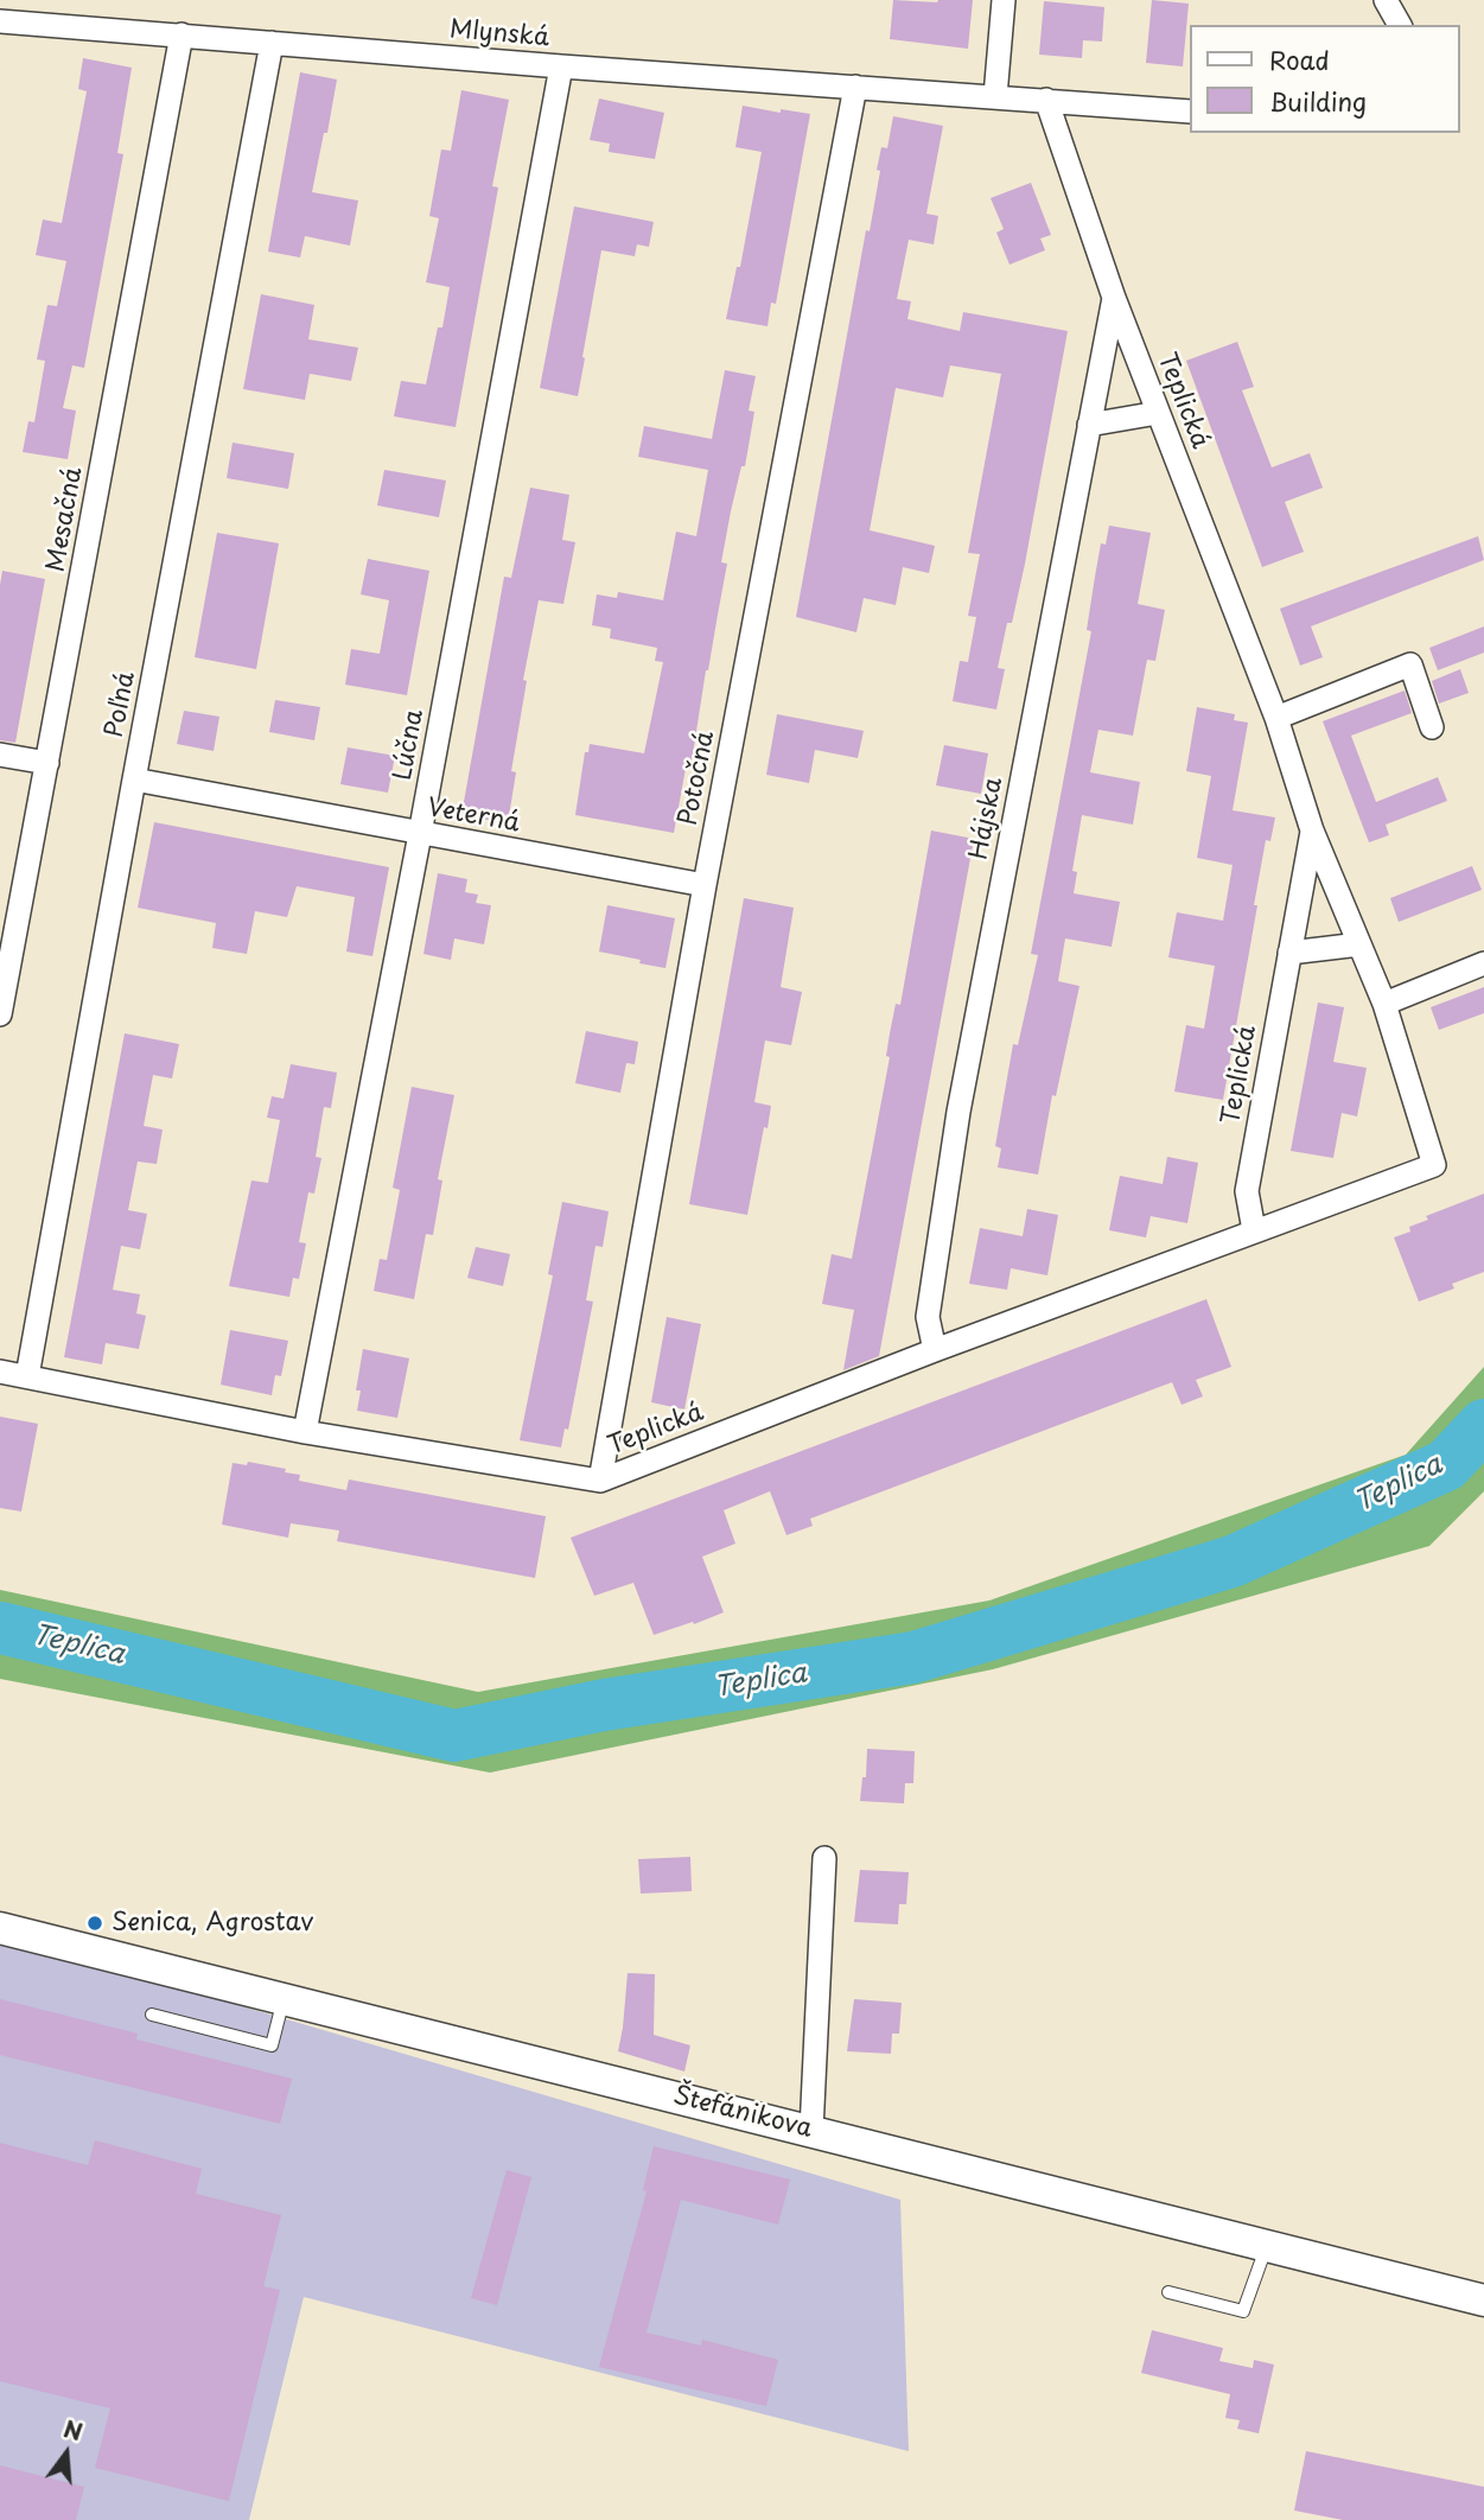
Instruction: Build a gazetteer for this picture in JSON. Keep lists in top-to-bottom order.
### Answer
{
  "streets": {
    "street": [
      "Mlynská",
      "Teplická",
      "Mesačná",
      "Poľná",
      "Lúčna",
      "Potočná",
      "Veterná",
      "Hájska",
      "Štefánikova"
    ]
  },
  "crossings": [
    ["Mlynská", "Teplická"],
    ["Mlynská", "Mesačná"],
    ["Mlynská", "Poľná"],
    ["Mlynská", "Lúčna"],
    ["Mlynská", "Potočná"],
    ["Teplická", "Poľná"],
    ["Teplická", "Lúčna"],
    ["Teplická", "Potočná"],
    ["Teplická", "Hájska"],
    ["Poľná", "Veterná"],
    ["Lúčna", "Veterná"],
    ["Potočná", "Veterná"]
  ],
  "water": ["Teplica"],
  "places": ["Senica, Agrostav"],
  "legend": ["Road", "Building"],
  "north": "top"
}
